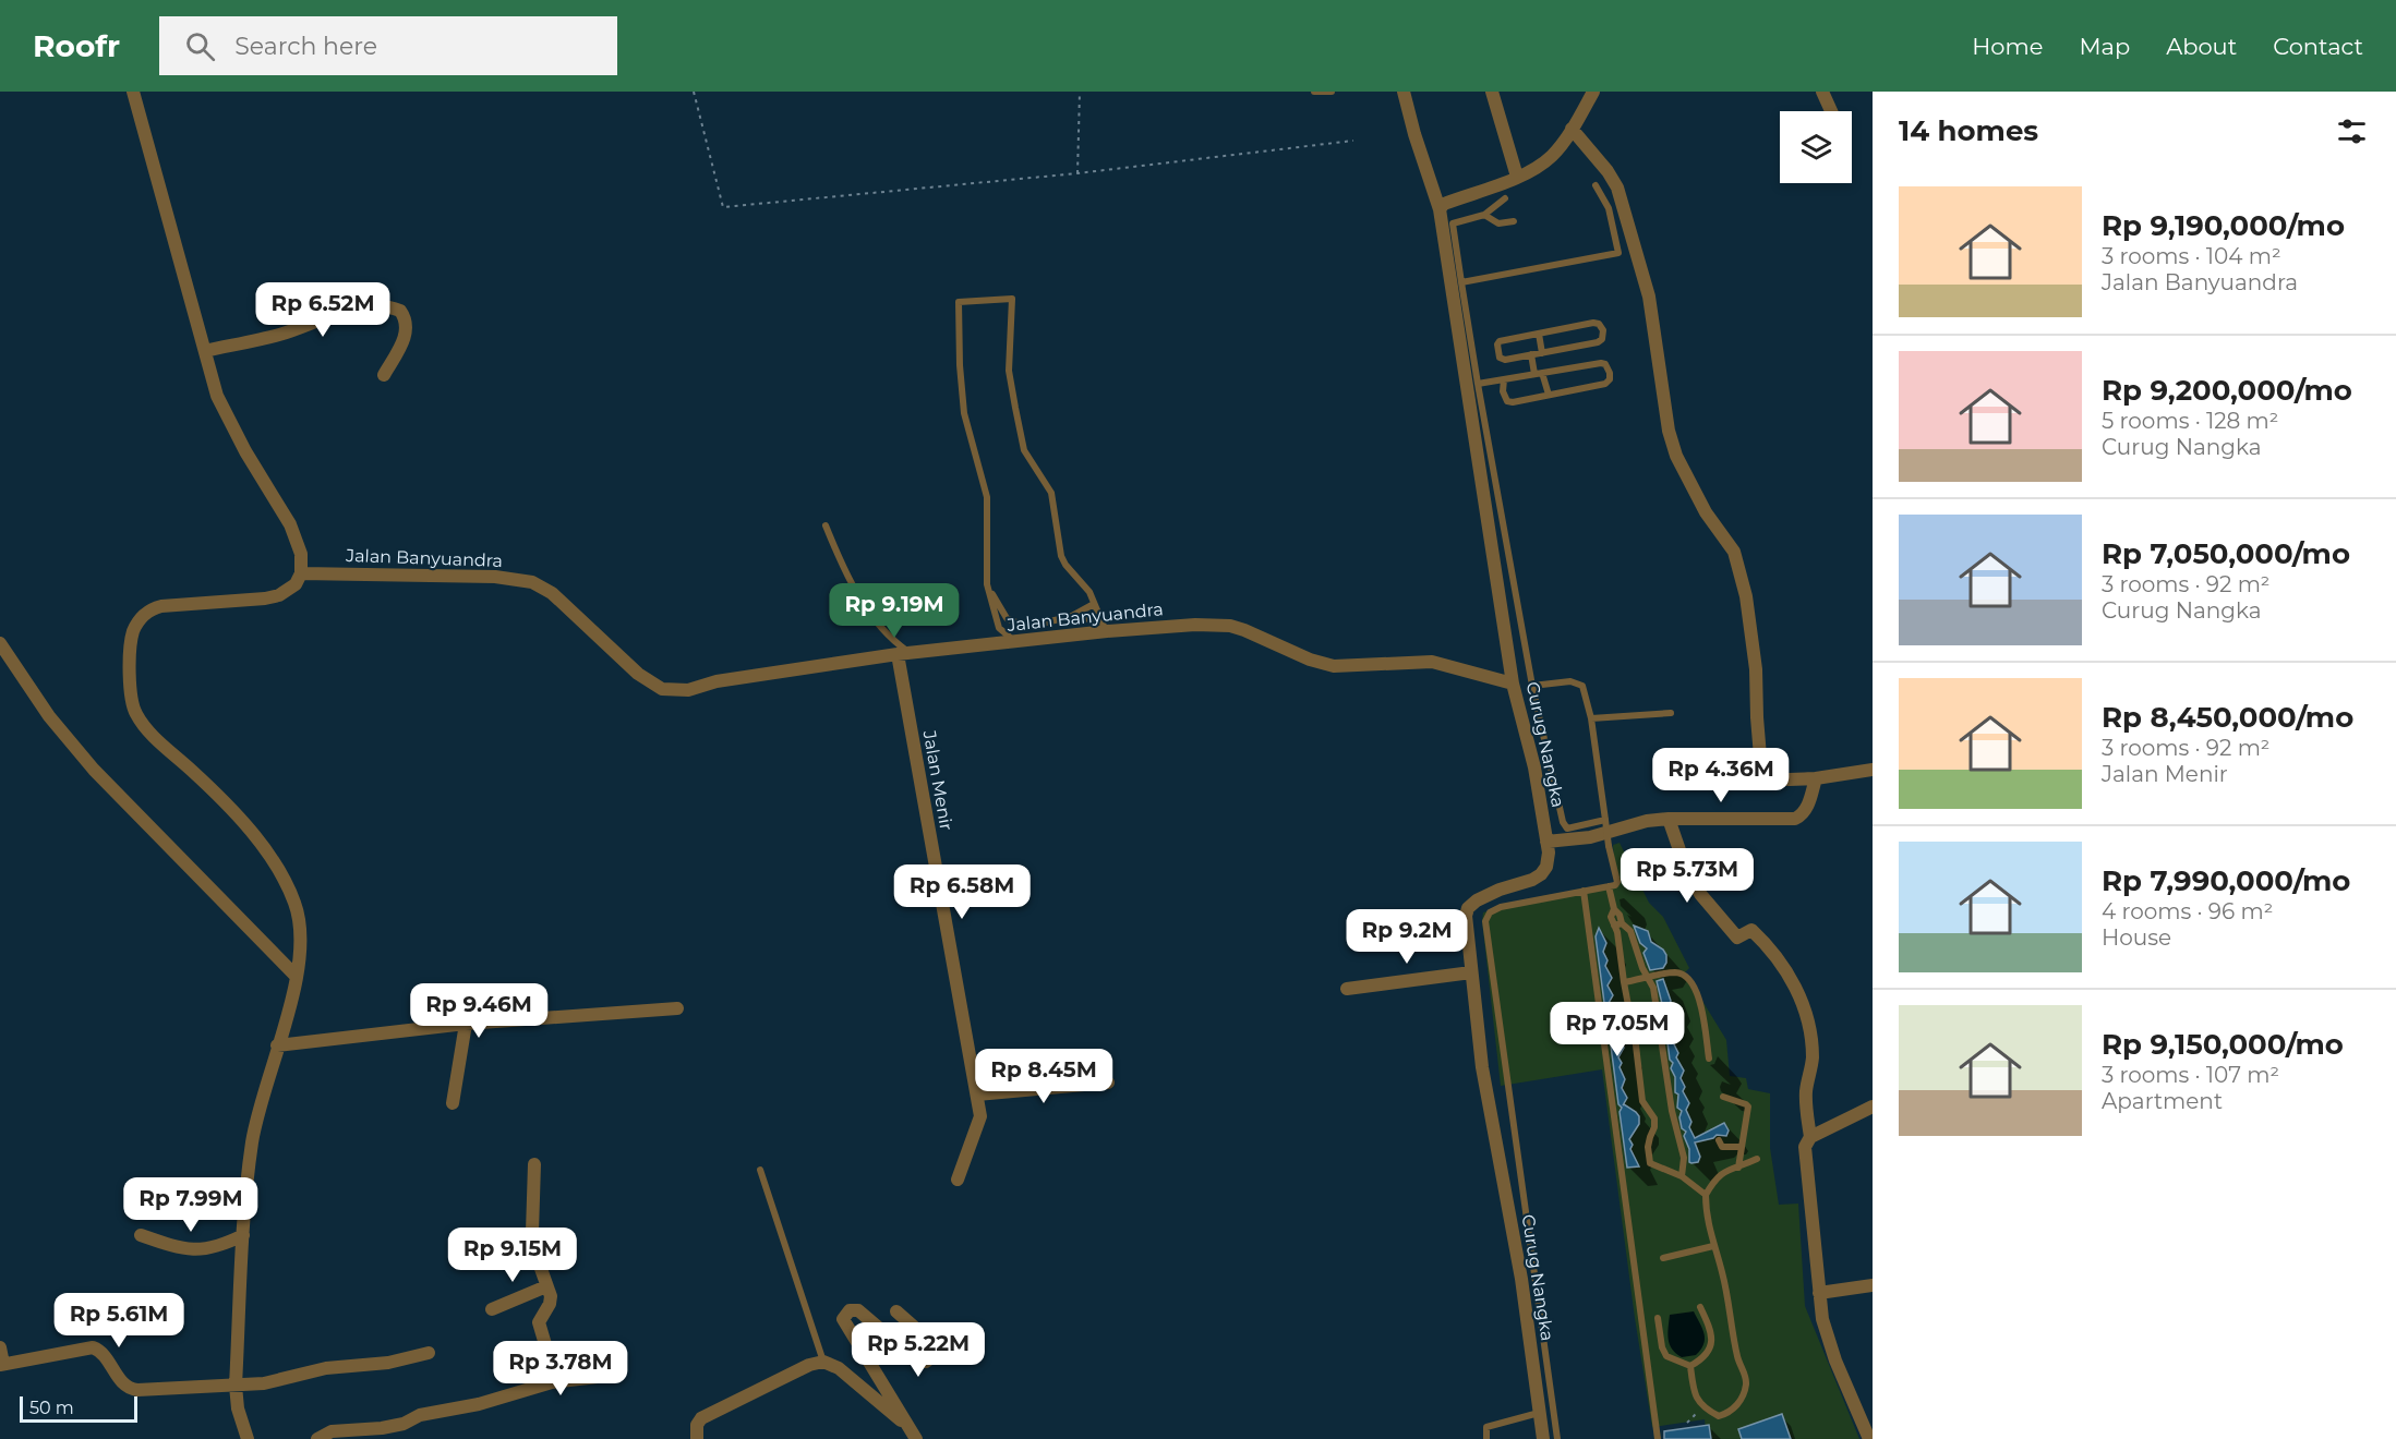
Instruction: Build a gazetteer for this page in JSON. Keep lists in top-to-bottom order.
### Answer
{
  "streets": {
    "street": ["Jalan Banyuandra", "Curug Nangka", "Jalan Menir"]
  },
  "crossings": [
    ["Jalan Banyuandra", "Curug Nangka"],
    ["Jalan Banyuandra", "Jalan Menir"]
  ],
  "scale_bar": "50 m",
  "page": {
    "header": "Roofr",
    "search": "Search here",
    "nav": [
      "Home",
      "Map",
      "About",
      "Contact"
    ],
    "heading": "14 homes",
    "list": [
      {
        "name": "Rp 9,190,000/mo",
        "note": "3 rooms · 104 m² · Jalan Banyuandra"
      },
      {
        "name": "Rp 9,200,000/mo",
        "note": "5 rooms · 128 m² · Curug Nangka"
      },
      {
        "name": "Rp 7,050,000/mo",
        "note": "3 rooms · 92 m² · Curug Nangka"
      },
      {
        "name": "Rp 8,450,000/mo",
        "note": "3 rooms · 92 m² · Jalan Menir"
      },
      {
        "name": "Rp 7,990,000/mo",
        "note": "4 rooms · 96 m² · House"
      },
      {
        "name": "Rp 9,150,000/mo",
        "note": "3 rooms · 107 m² · Apartment"
      }
    ],
    "price": [
      "Rp 6.52M",
      "Rp 9.19M",
      "Rp 4.36M",
      "Rp 5.73M",
      "Rp 6.58M",
      "Rp 9.2M",
      "Rp 9.46M",
      "Rp 7.05M",
      "Rp 8.45M",
      "Rp 7.99M",
      "Rp 9.15M",
      "Rp 5.61M",
      "Rp 5.22M",
      "Rp 3.78M"
    ],
    "scale": "50 m"
  }
}
